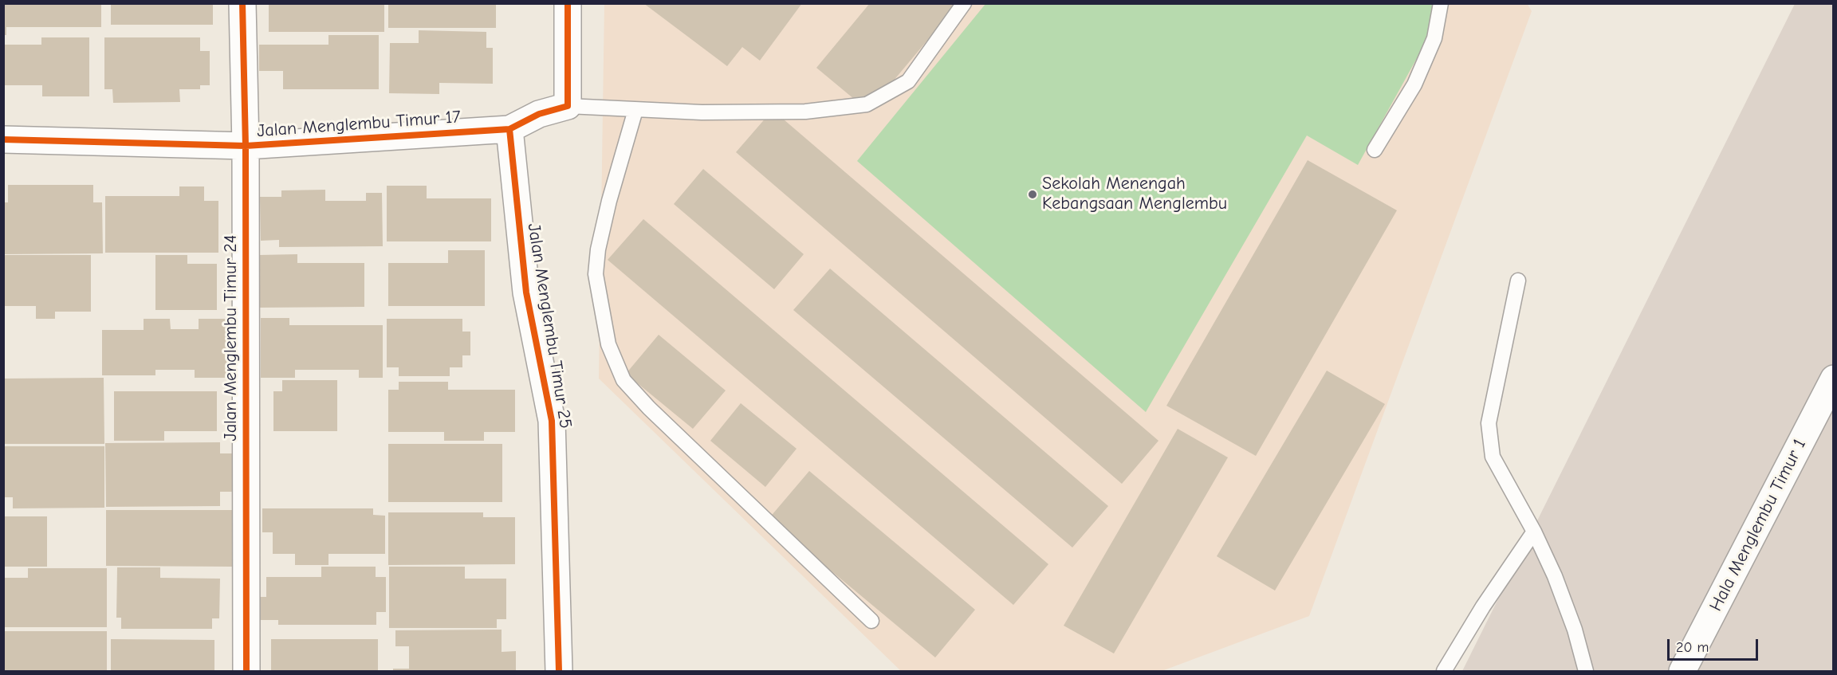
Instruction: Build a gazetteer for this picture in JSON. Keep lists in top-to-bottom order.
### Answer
{
  "streets": {
    "street": [
      "Jalan Menglembu Timur 17",
      "Jalan Menglembu Timur 25",
      "Jalan Menglembu Timur 24",
      "Hala Menglembu Timur 1"
    ]
  },
  "crossings": [
    ["Jalan Menglembu Timur 17", "Jalan Menglembu Timur 25"],
    ["Jalan Menglembu Timur 17", "Jalan Menglembu Timur 24"]
  ],
  "places": ["Sekolah Menengah Kebangsaan Menglembu"],
  "scale_bar": "20 m"
}
